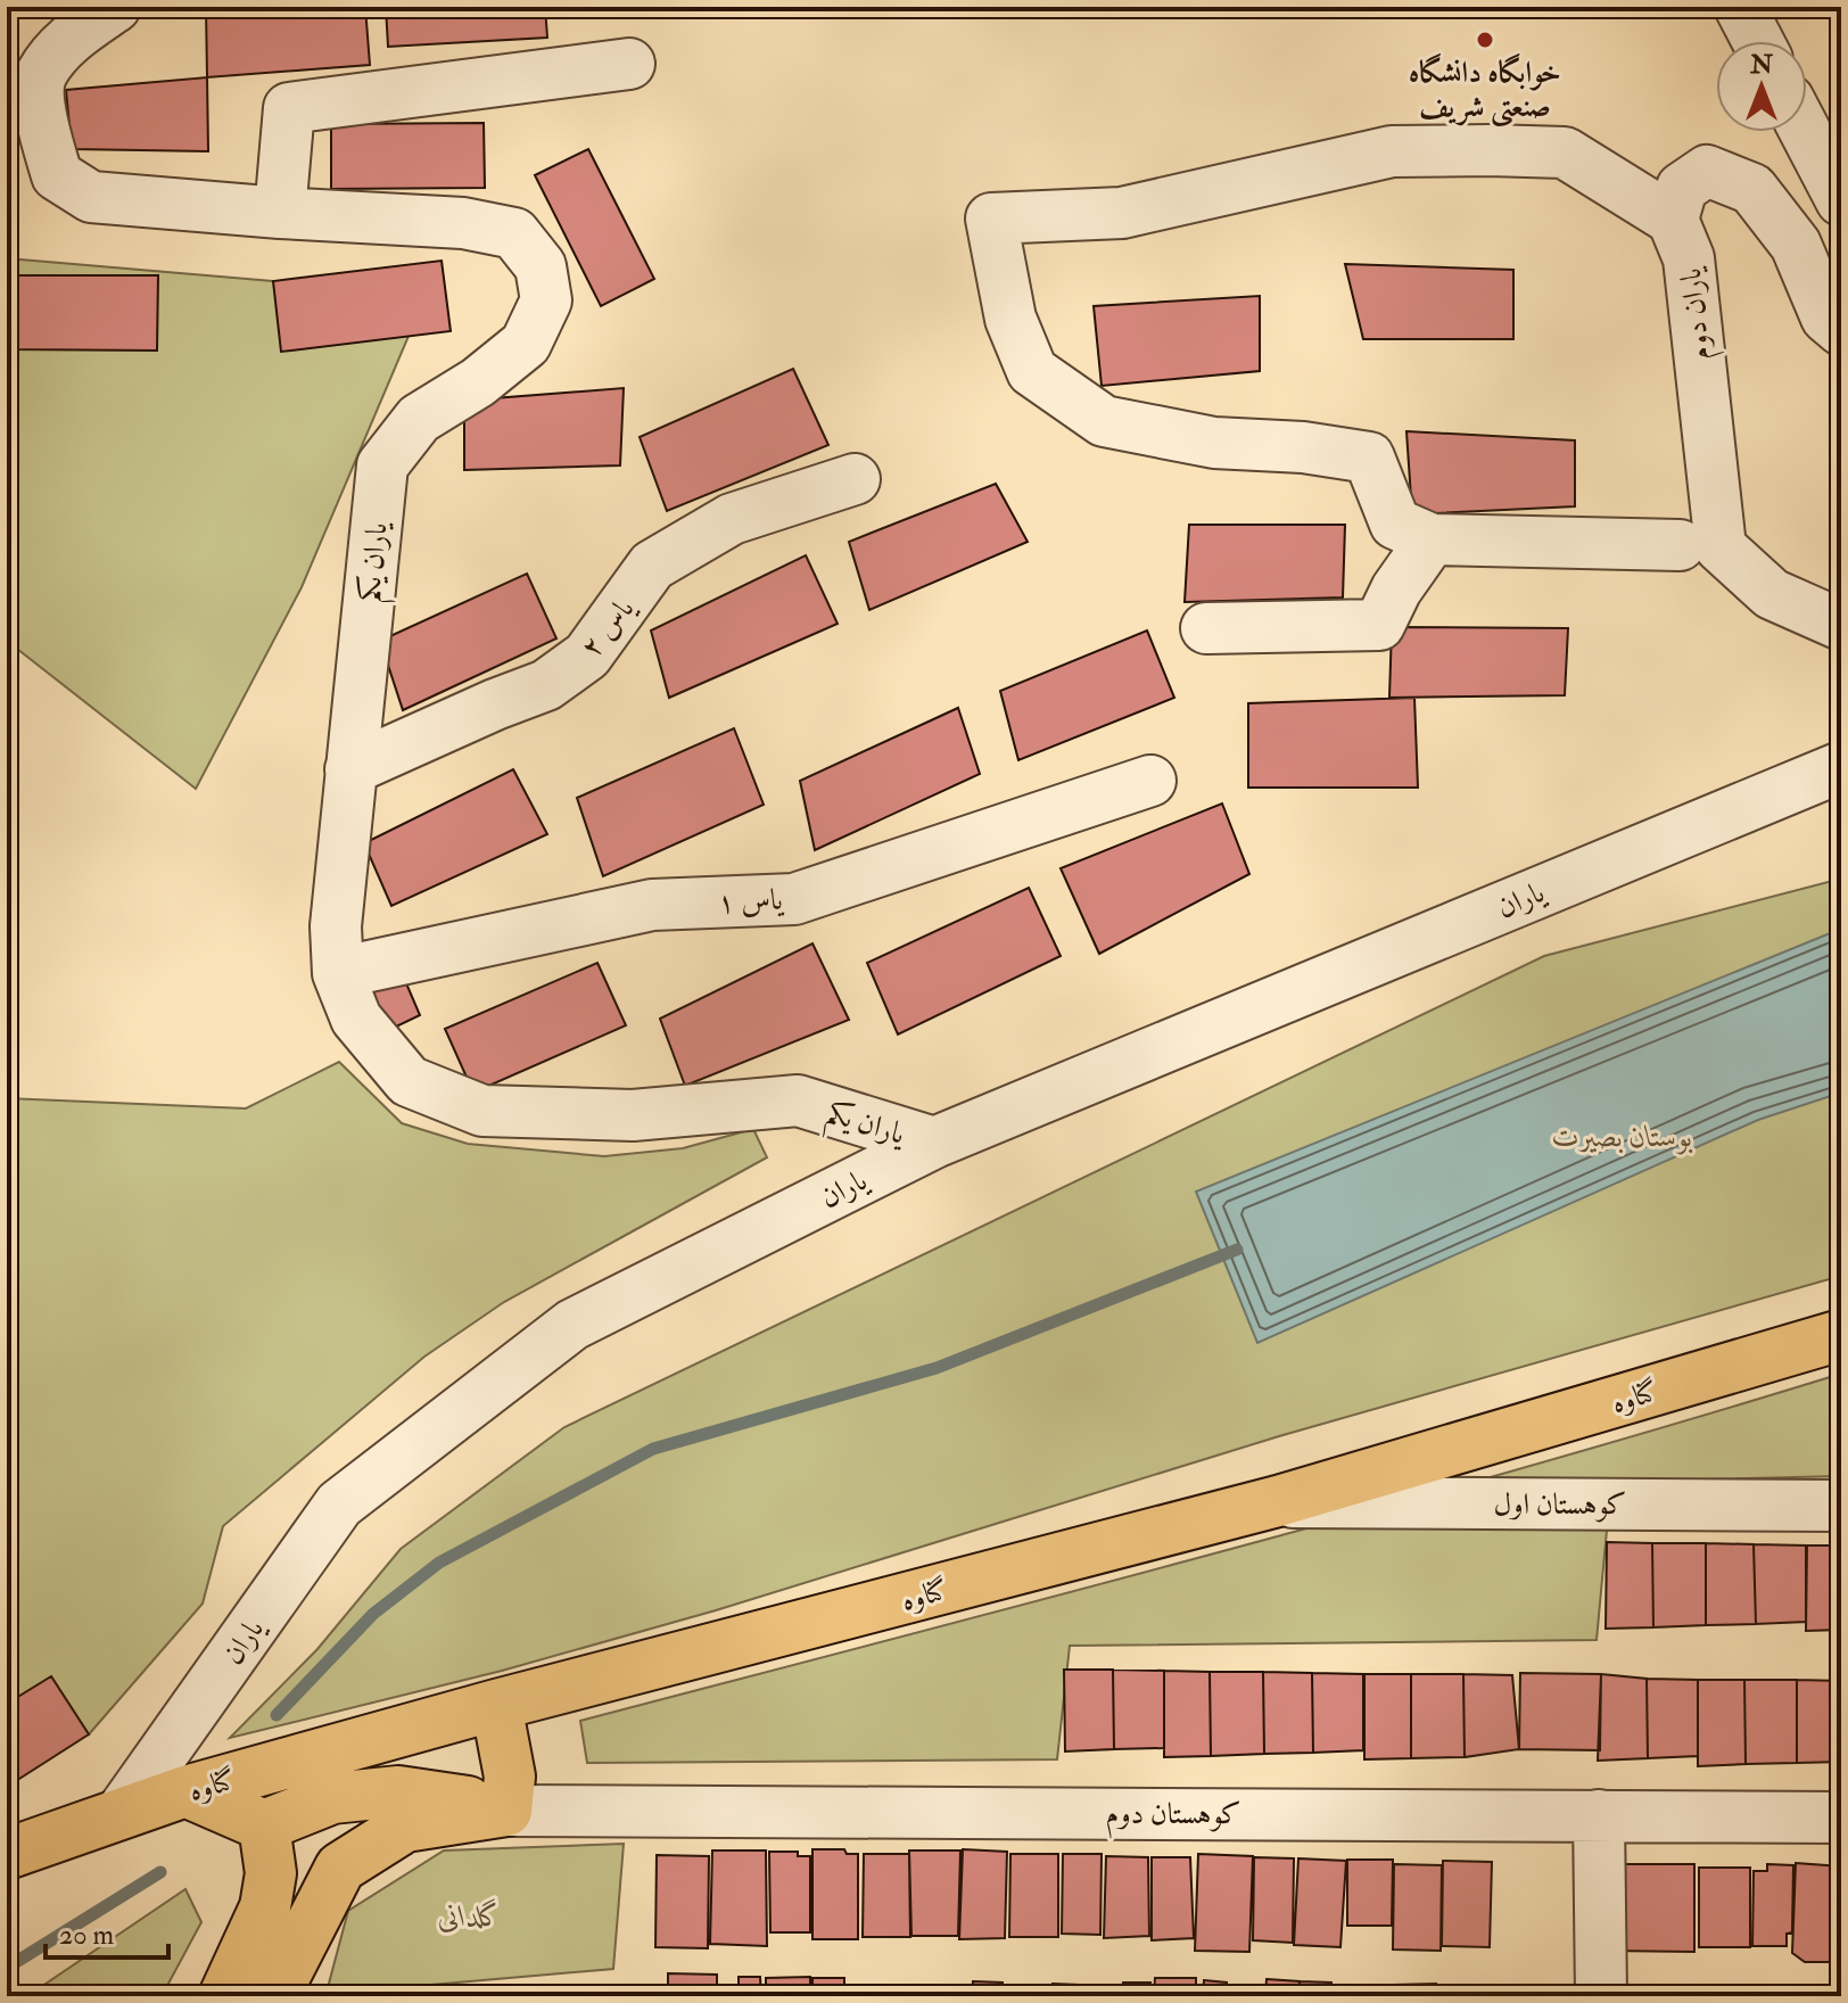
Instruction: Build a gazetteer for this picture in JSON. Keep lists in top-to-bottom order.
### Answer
{
  "streets": {
    "main road": ["گناوه"],
    "street": [
      "یاران دوم",
      "یاران یکم",
      "یاس ۲",
      "یاران",
      "یاس ۱",
      "کوهستان اول",
      "کوهستان دوم"
    ]
  },
  "crossings": [
    ["یاران یکم", "یاس ۲"],
    ["یاران یکم", "یاران"],
    ["یاران یکم", "یاس ۱"],
    ["یاران", "گناوه"],
    ["گناوه", "کوهستان اول"]
  ],
  "parks": ["بوستان بصیرت", "گلدانی"],
  "places": ["خوابگاه دانشگاه صنعتی شریف"],
  "scale_bar": "20 m",
  "north": "top"
}
